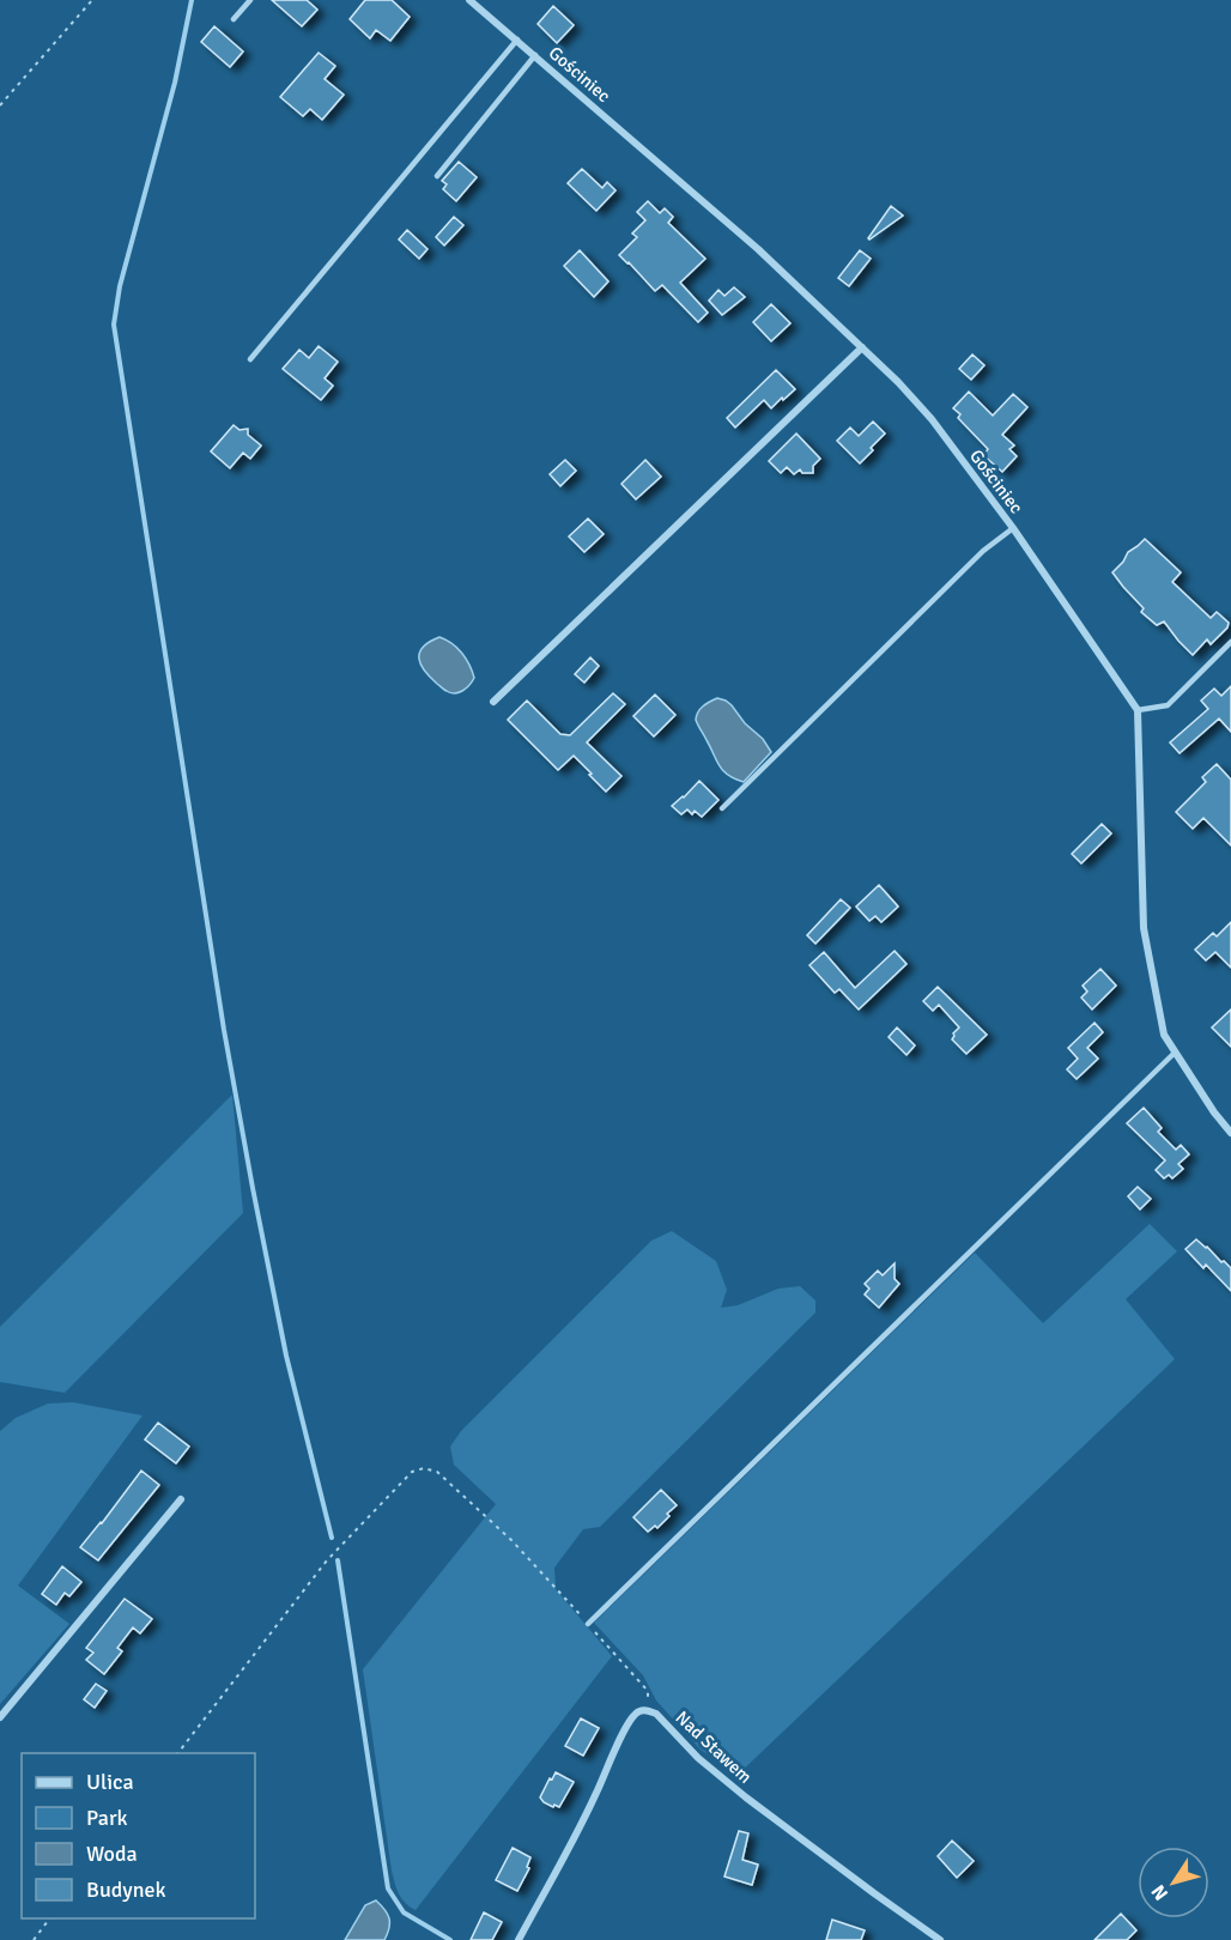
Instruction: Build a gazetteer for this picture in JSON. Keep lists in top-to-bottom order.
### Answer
{
  "streets": {
    "street": ["Gościniec", "Nad Stawem"]
  },
  "legend": [
    "Ulica",
    "Park",
    "Woda",
    "Budynek"
  ],
  "north": "bottom left"
}
